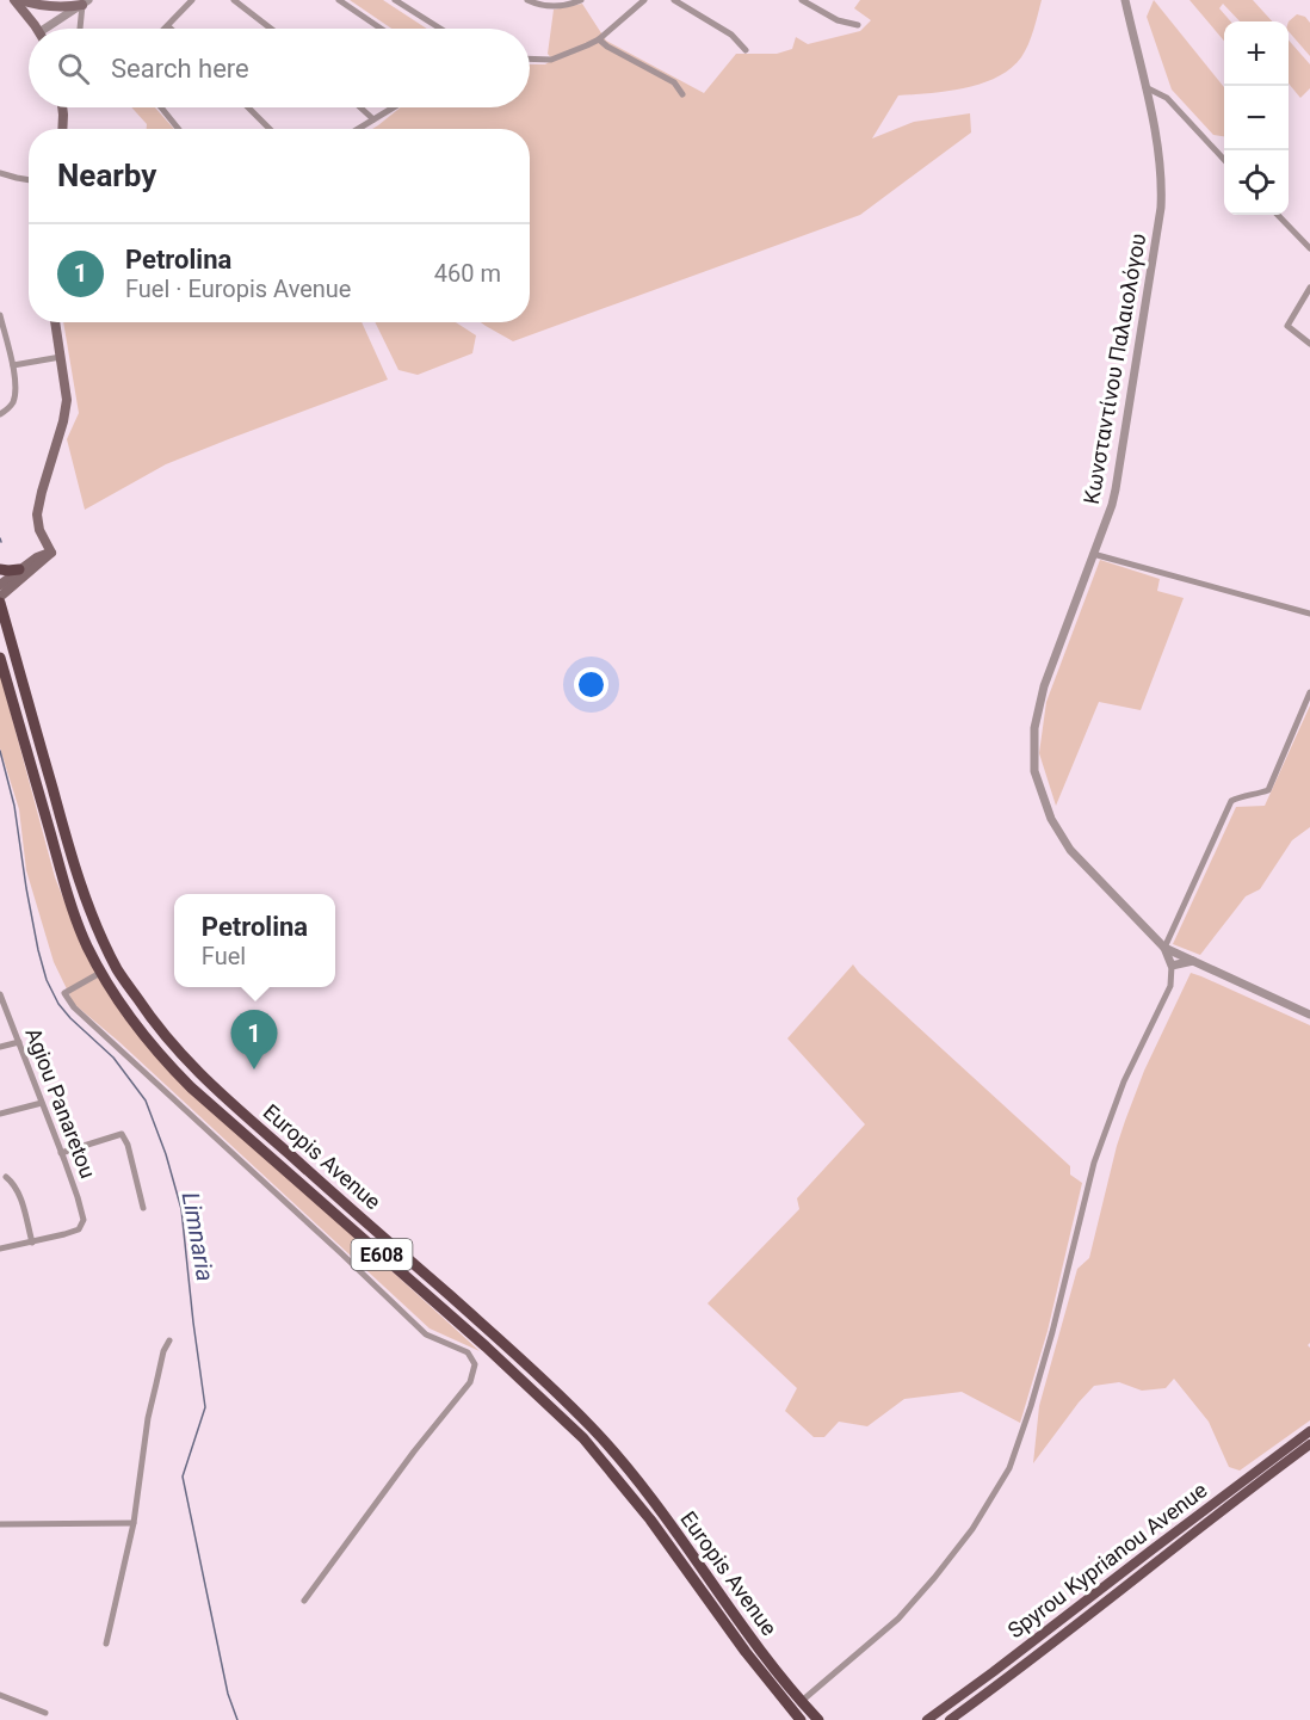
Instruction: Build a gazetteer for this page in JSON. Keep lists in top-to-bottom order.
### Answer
{
  "streets": {
    "highway": ["Europis Avenue", "E608"],
    "main road": ["Spyrou Kyprianou Avenue"],
    "street": ["Κωνσταντίνου Παλαιολόγου", "Agiou Panaretou"]
  },
  "water": ["Limnaria"],
  "page": {
    "map_buttons": ["+", "−"],
    "search": "Search here",
    "heading": "Nearby",
    "list": [
      {
        "mark": "1",
        "name": "Petrolina",
        "note": "Fuel · Europis Avenue",
        "value": "460 m"
      }
    ],
    "popup": ["Petrolina", "Fuel"],
    "pins": "1"
  }
}
